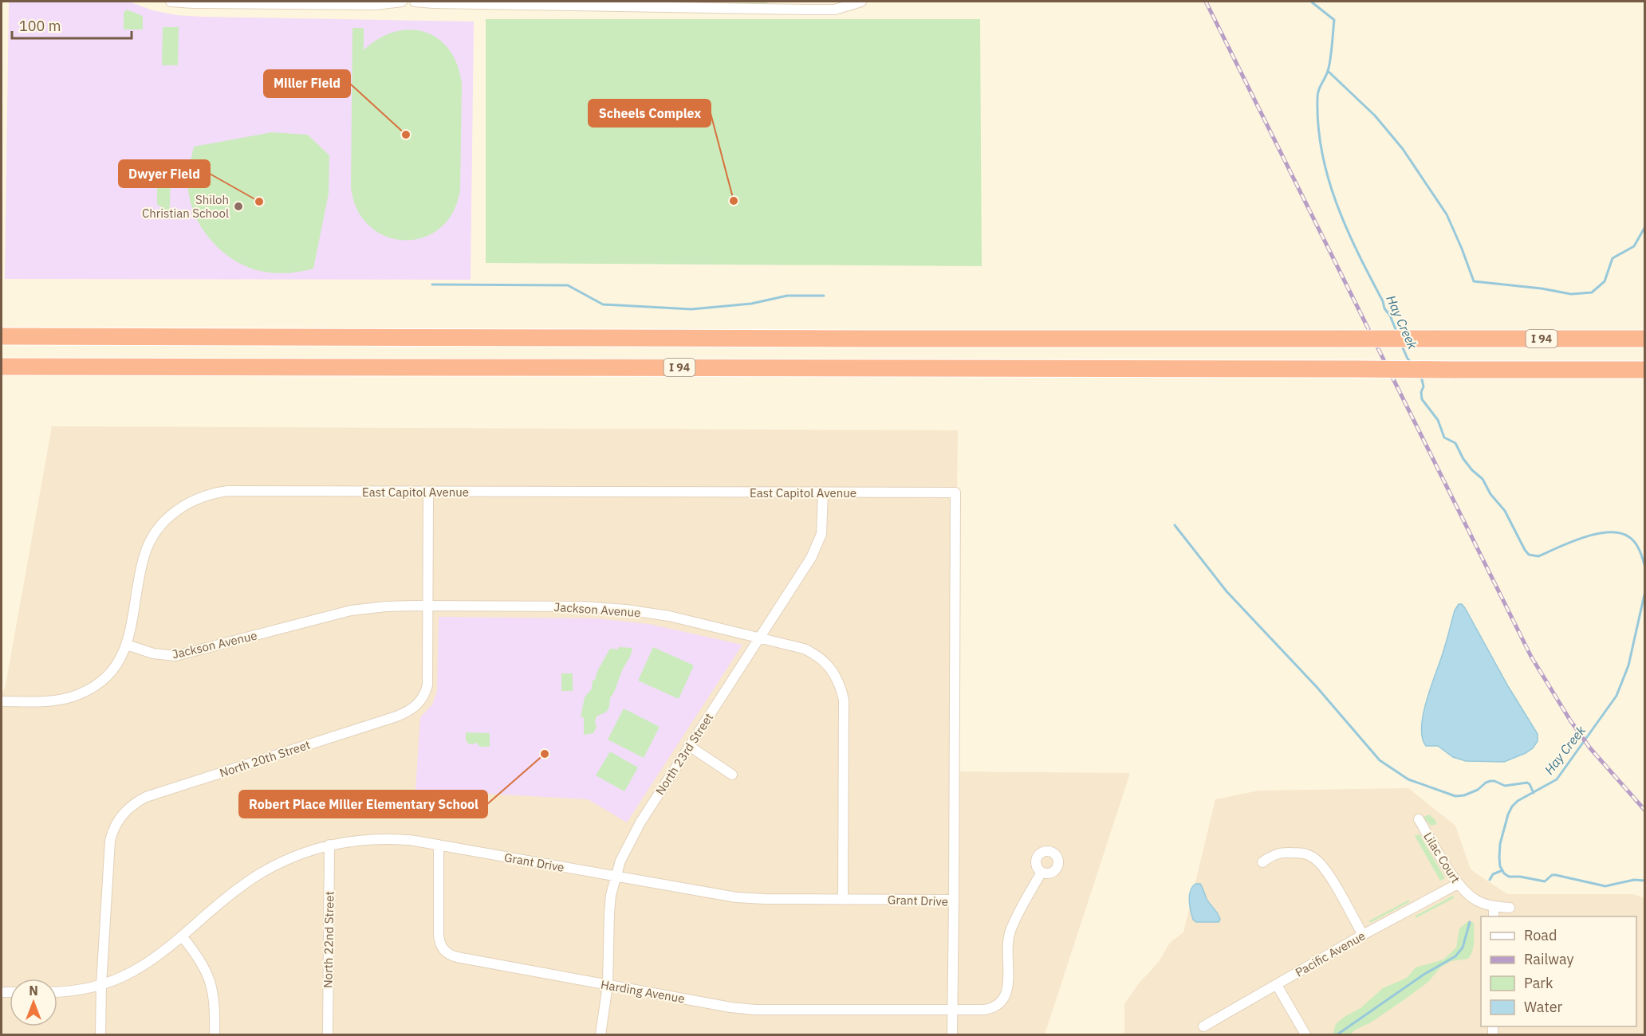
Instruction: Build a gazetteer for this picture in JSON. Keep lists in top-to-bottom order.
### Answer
{
  "streets": {
    "highway": ["I 94"],
    "street": [
      "East Capitol Avenue",
      "Jackson Avenue",
      "North 23rd Street",
      "North 20th Street",
      "Lilac Court",
      "Grant Drive",
      "North 22nd Street",
      "Pacific Avenue",
      "Harding Avenue"
    ]
  },
  "crossings": [
    ["East Capitol Avenue", "Jackson Avenue"],
    ["East Capitol Avenue", "North 23rd Street"],
    ["East Capitol Avenue", "North 20th Street"],
    ["East Capitol Avenue", "Grant Drive"],
    ["Jackson Avenue", "North 23rd Street"],
    ["Jackson Avenue", "North 20th Street"],
    ["Jackson Avenue", "Grant Drive"],
    ["North 23rd Street", "Grant Drive"],
    ["North 23rd Street", "Harding Avenue"],
    ["North 20th Street", "Grant Drive"],
    ["Lilac Court", "Pacific Avenue"],
    ["Grant Drive", "North 22nd Street"],
    ["Grant Drive", "Harding Avenue"]
  ],
  "water": ["Hay Creek"],
  "places": [
    "Miller Field",
    "Scheels Complex",
    "Dwyer Field",
    "Shiloh Christian School",
    "Robert Place Miller Elementary School"
  ],
  "legend": [
    "Road",
    "Railway",
    "Park",
    "Water"
  ],
  "scale_bar": "100 m",
  "north": "top"
}
